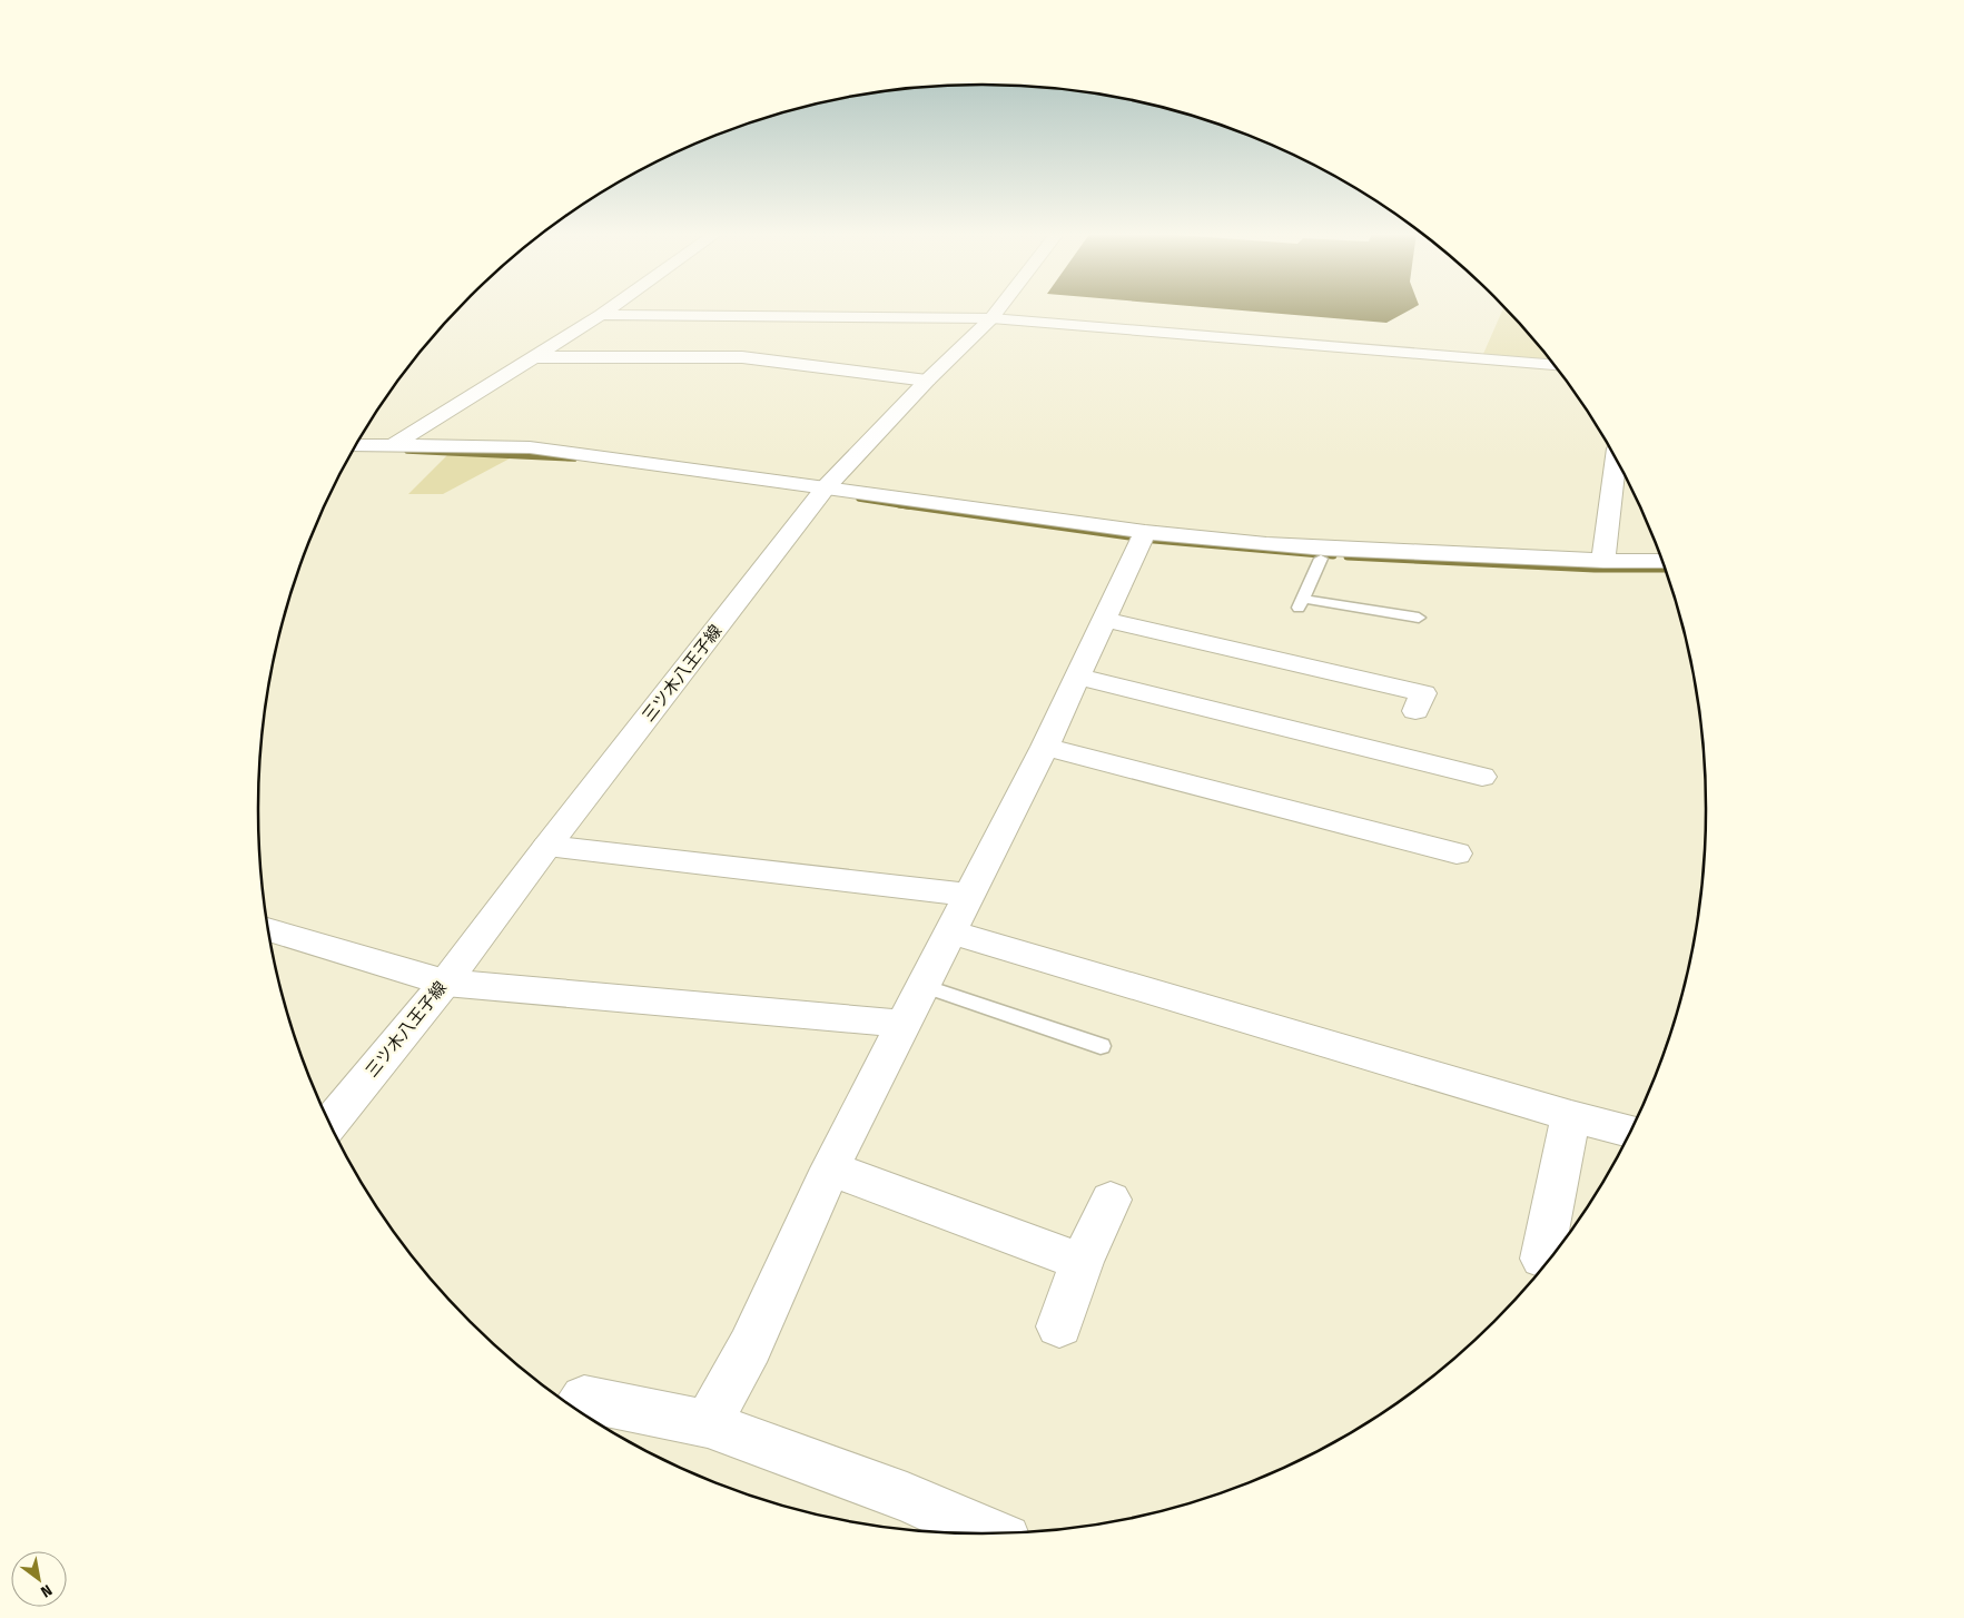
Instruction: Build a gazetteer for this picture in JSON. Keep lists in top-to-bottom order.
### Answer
{
  "streets": {
    "street": ["三ツ木八王子線"]
  },
  "north": "bottom right"
}
